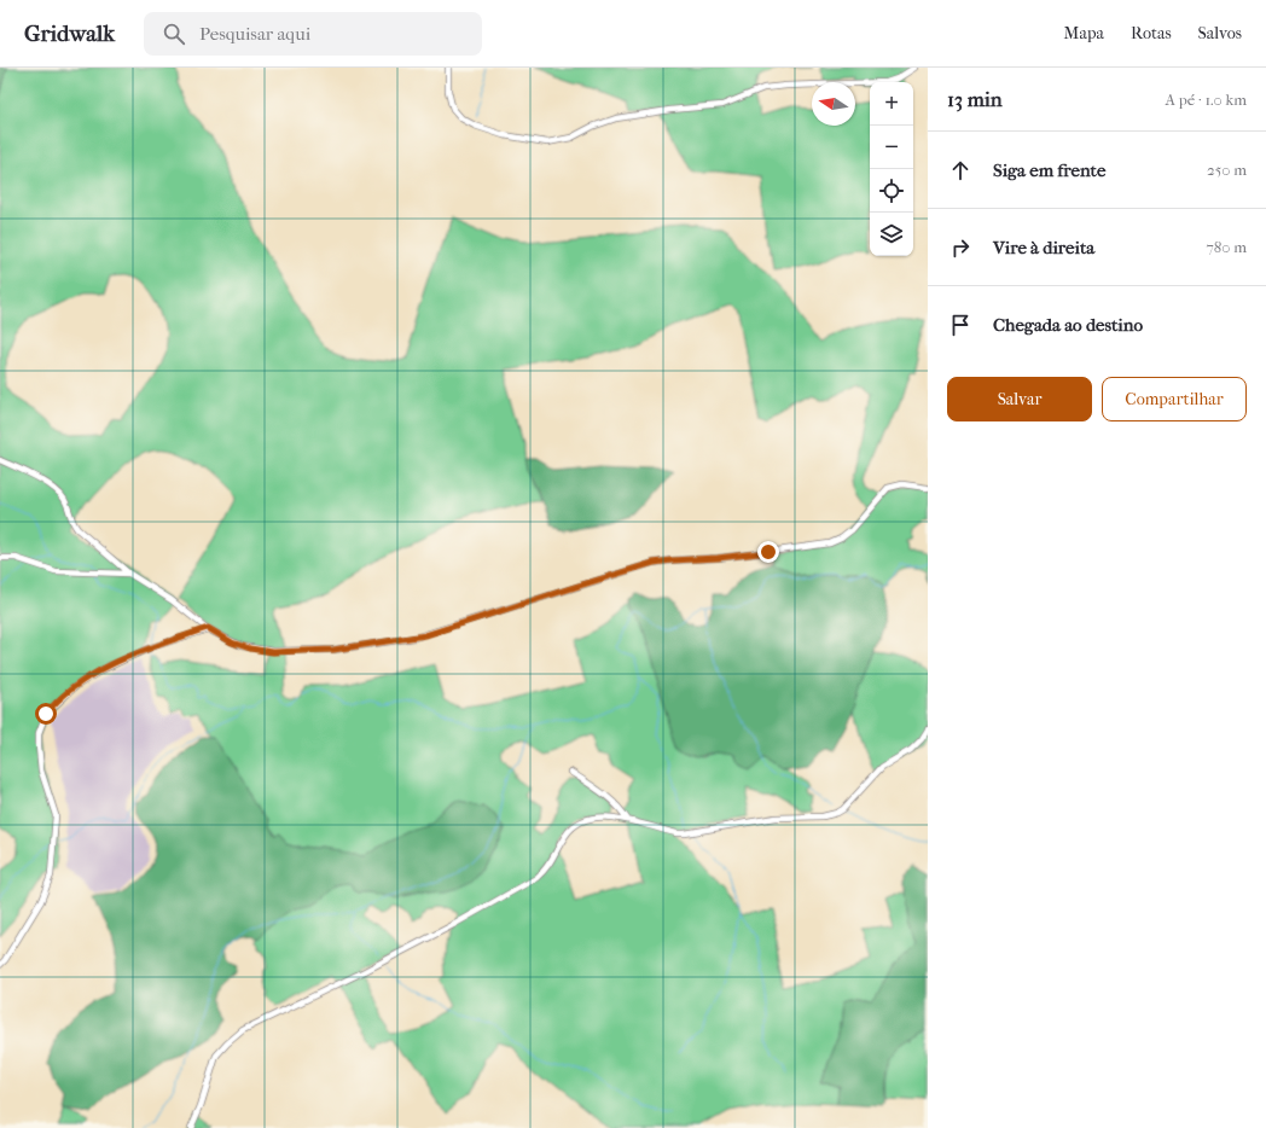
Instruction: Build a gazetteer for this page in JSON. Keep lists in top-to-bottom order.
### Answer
{
  "north": "left",
  "page": {
    "header": "Gridwalk",
    "search": "Pesquisar aqui",
    "nav": ["Mapa", "Rotas", "Salvos"],
    "heading": ["13 min", "A pé · 1.0 km"],
    "map_buttons": ["+", "−"],
    "list": [
      ["Siga em frente", "250 m"],
      ["Vire à direita", "780 m"],
      "Chegada ao destino"
    ],
    "buttons": ["Salvar", "Compartilhar"]
  }
}
